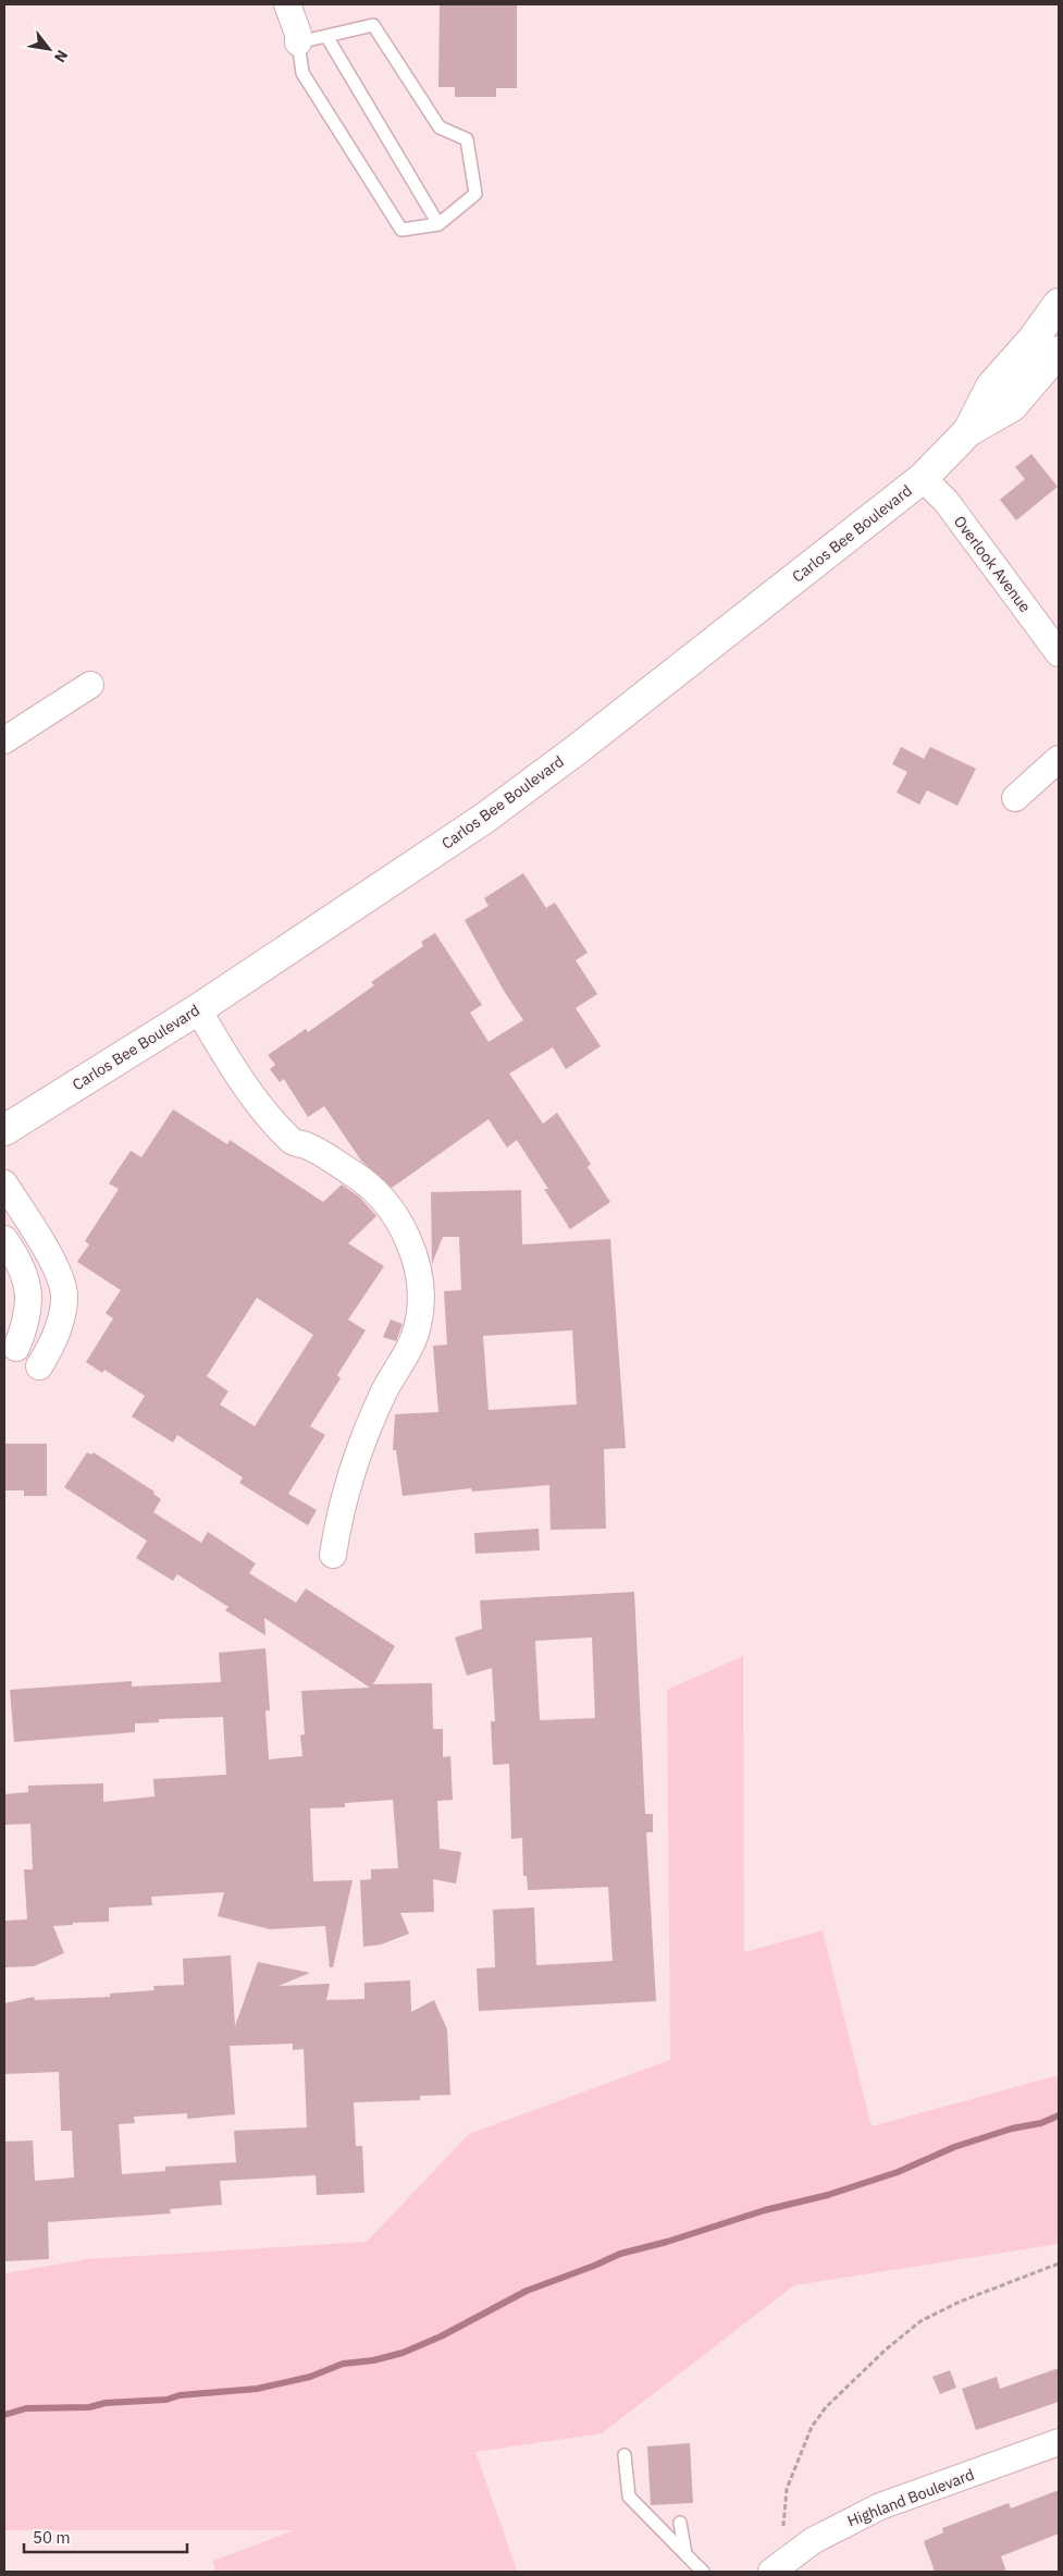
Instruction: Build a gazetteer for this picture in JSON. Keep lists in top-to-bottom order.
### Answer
{
  "streets": {
    "main road": ["Carlos Bee Boulevard"],
    "street": ["Overlook Avenue", "Highland Boulevard"]
  },
  "crossings": [
    ["Carlos Bee Boulevard", "Overlook Avenue"]
  ],
  "scale_bar": "50 m",
  "north": "bottom right"
}
